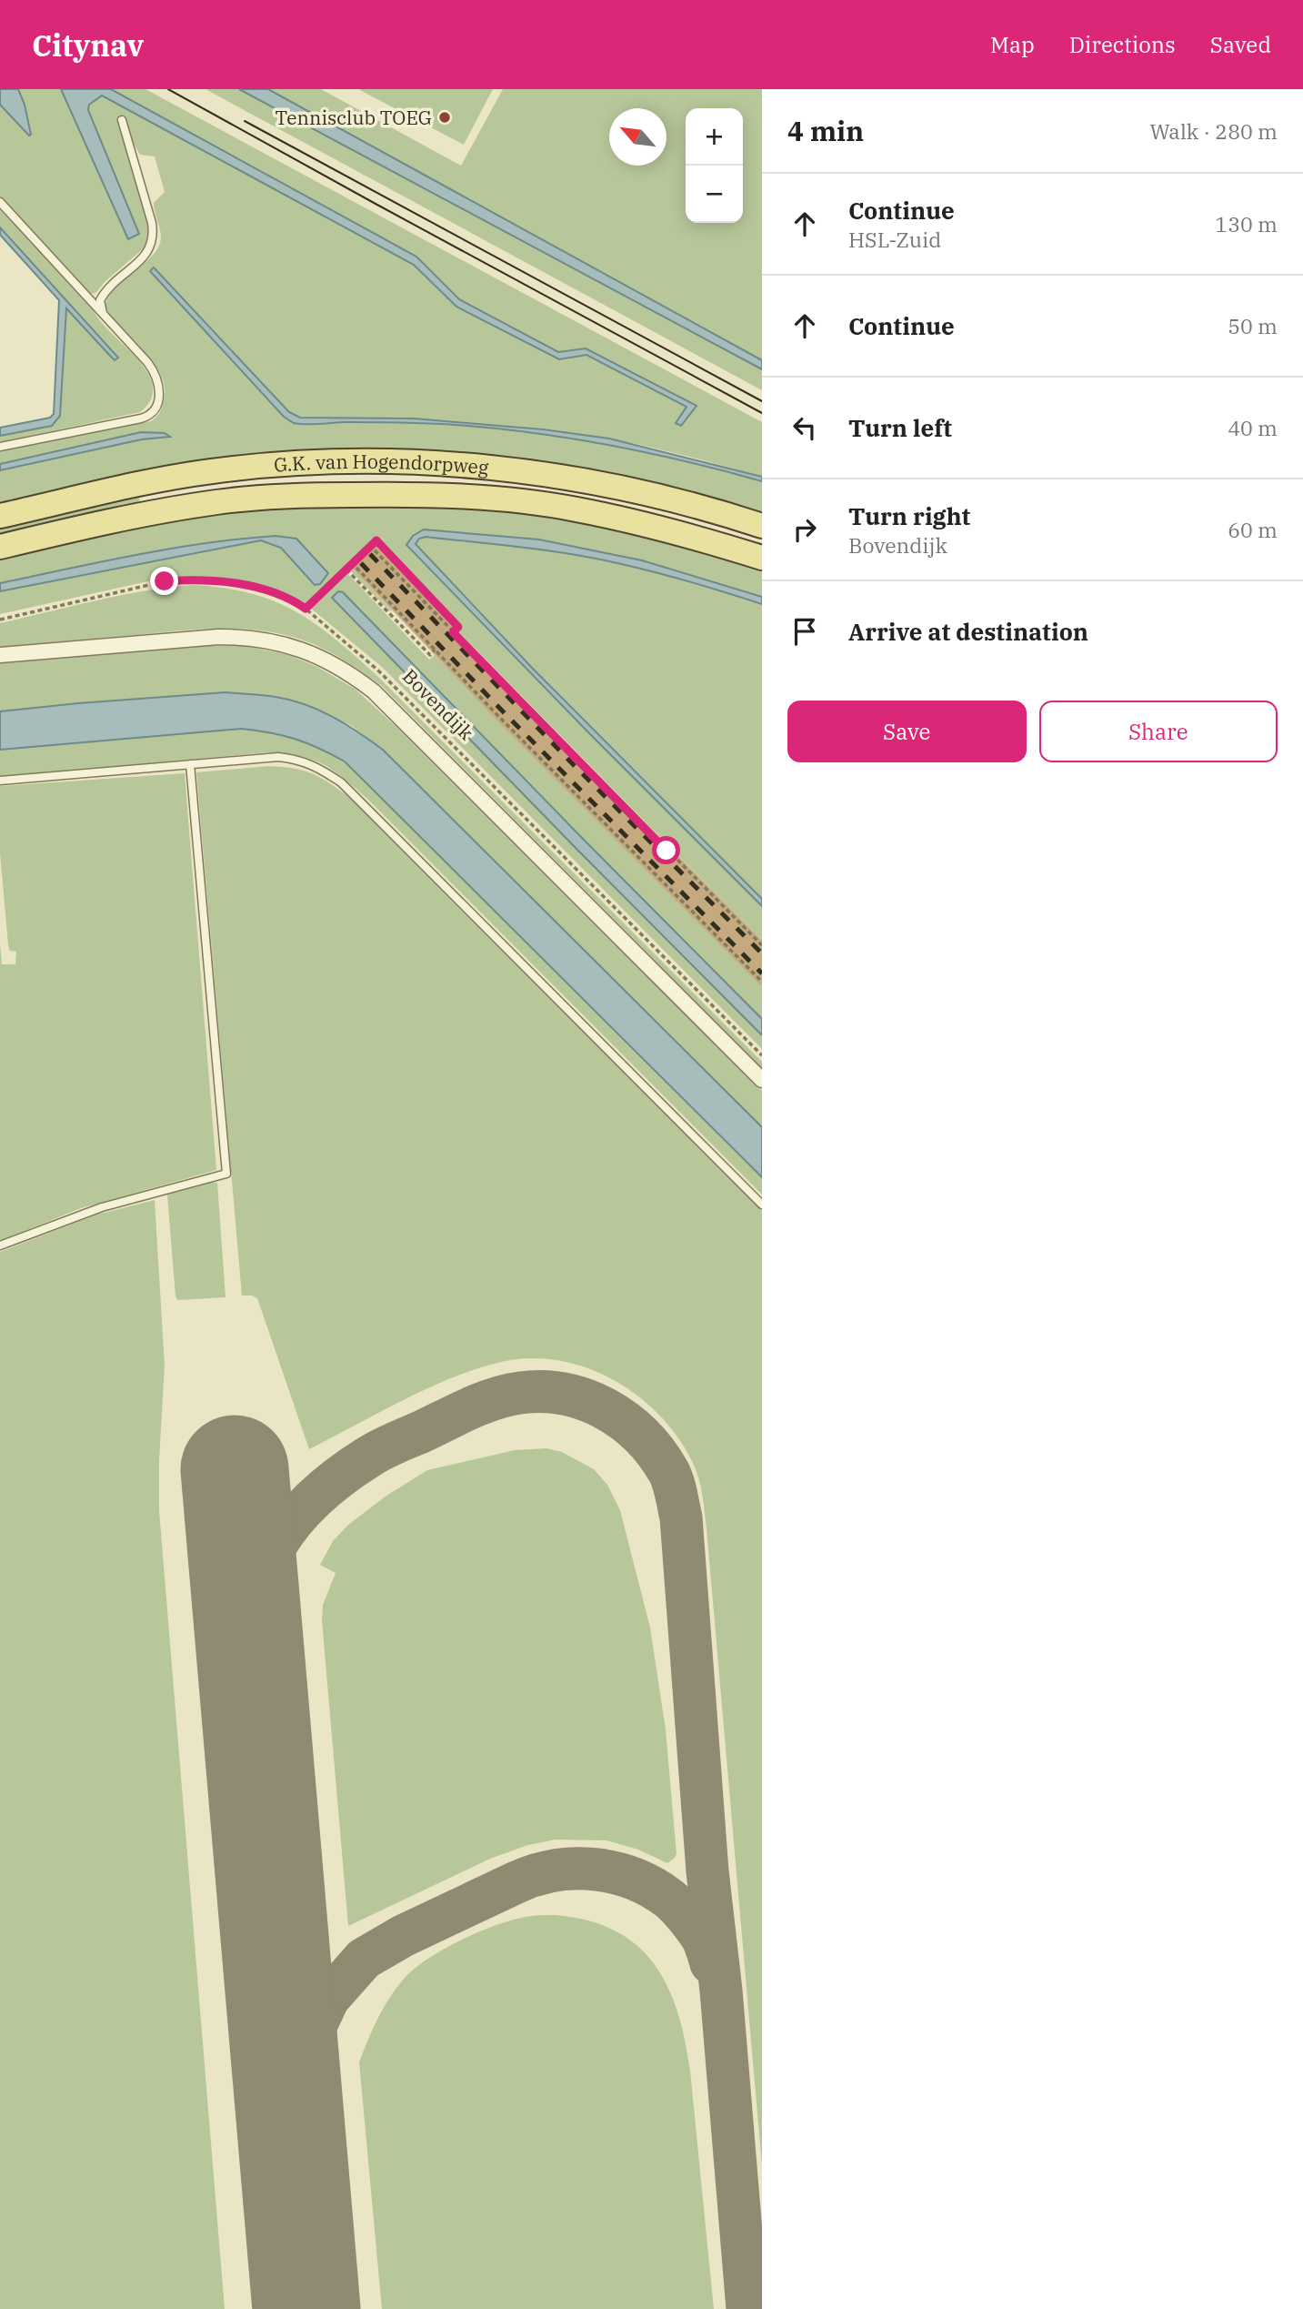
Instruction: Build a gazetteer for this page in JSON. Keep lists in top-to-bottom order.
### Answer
{
  "streets": {
    "main road": ["G.K. van Hogendorpweg"],
    "street": ["Bovendijk"]
  },
  "places": ["Tennisclub TOEG"],
  "north": "top left",
  "page": {
    "header": "Citynav",
    "nav": ["Map", "Directions", "Saved"],
    "heading": ["4 min", "Walk · 280 m"],
    "map_buttons": ["+", "−"],
    "list": [
      ["Continue", "HSL-Zuid", "130 m"],
      ["Continue", "50 m"],
      ["Turn left", "40 m"],
      ["Turn right", "Bovendijk", "60 m"],
      "Arrive at destination"
    ],
    "buttons": ["Save", "Share"]
  }
}
